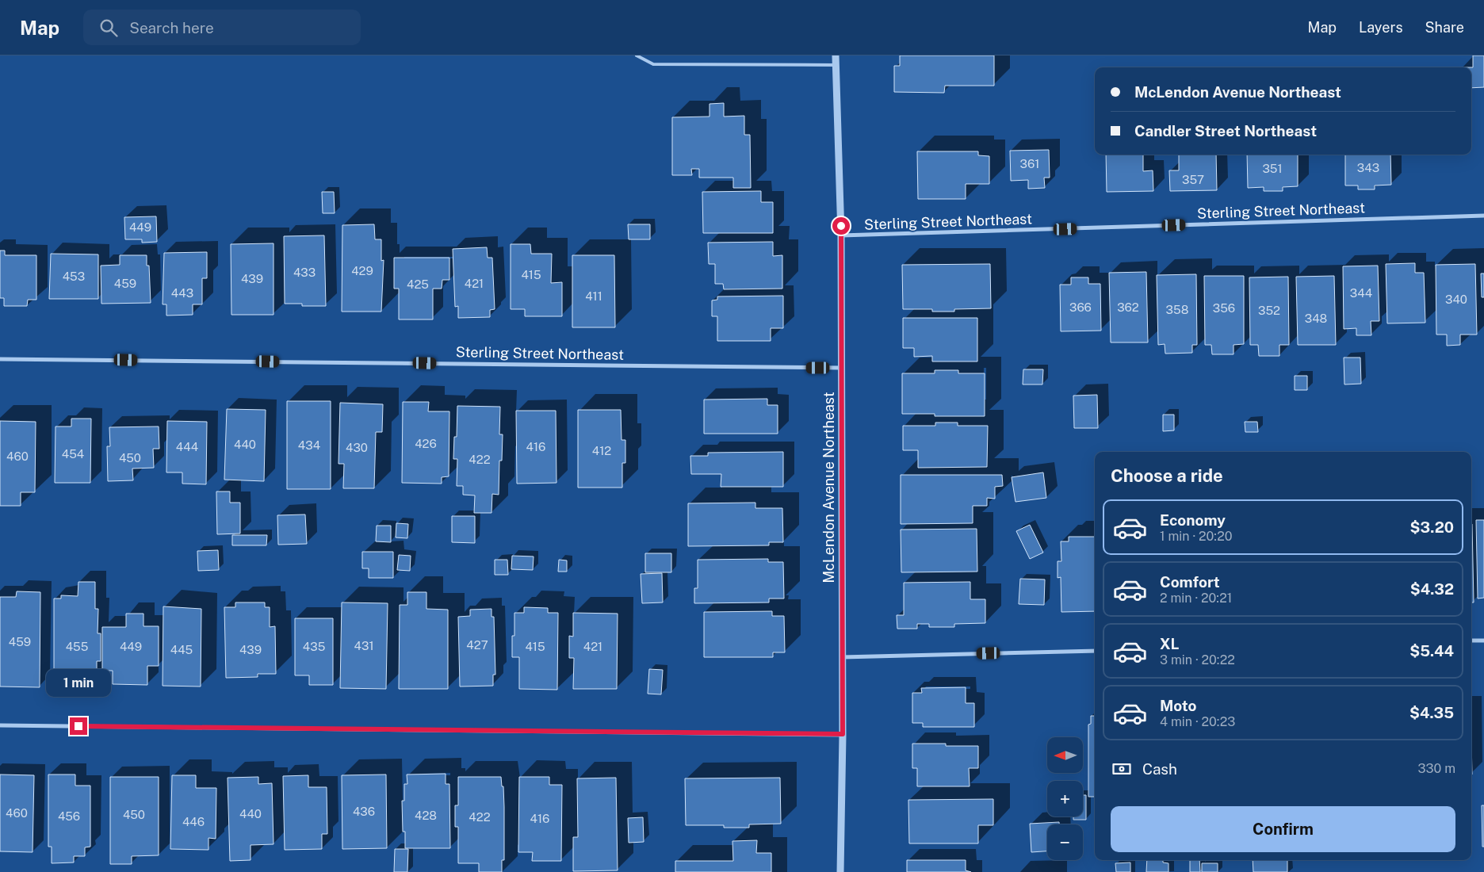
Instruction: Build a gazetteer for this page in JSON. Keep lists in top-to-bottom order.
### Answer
{
  "streets": {
    "street": ["Sterling Street Northeast", "McLendon Avenue Northeast"]
  },
  "crossings": [
    ["Sterling Street Northeast", "McLendon Avenue Northeast"]
  ],
  "house_numbers": [
    "361",
    "343",
    "351",
    "357",
    "449",
    "429",
    "433",
    "415",
    "453",
    "439",
    "459",
    "421",
    "425",
    "443",
    "344",
    "411",
    "340",
    "366",
    "362",
    "356",
    "358",
    "352",
    "348",
    "426",
    "440",
    "434",
    "444",
    "416",
    "430",
    "412",
    "454",
    "460",
    "450",
    "422",
    "459",
    "427",
    "431",
    "455",
    "449",
    "435",
    "415",
    "421",
    "445",
    "439",
    "436",
    "460",
    "440",
    "450",
    "428",
    "456",
    "422",
    "416",
    "446"
  ],
  "north": "left",
  "page": {
    "header": "Map",
    "search": "Search here",
    "nav": ["Map", "Layers", "Share"],
    "banner": ["McLendon Avenue Northeast", "Candler Street Northeast"],
    "heading": "Choose a ride",
    "list": [
      {
        "name": "Economy",
        "note": "1 min · 20:20",
        "value": "$3.20"
      },
      {
        "name": "Comfort",
        "note": "2 min · 20:21",
        "value": "$4.32"
      },
      {
        "name": "XL",
        "note": "3 min · 20:22",
        "value": "$5.44"
      },
      {
        "name": "Moto",
        "note": "4 min · 20:23",
        "value": "$4.35"
      }
    ],
    "bubble": "1 min",
    "map_buttons": ["+", "−"],
    "pay": ["Cash", "330 m"],
    "buttons": "Confirm"
  }
}
